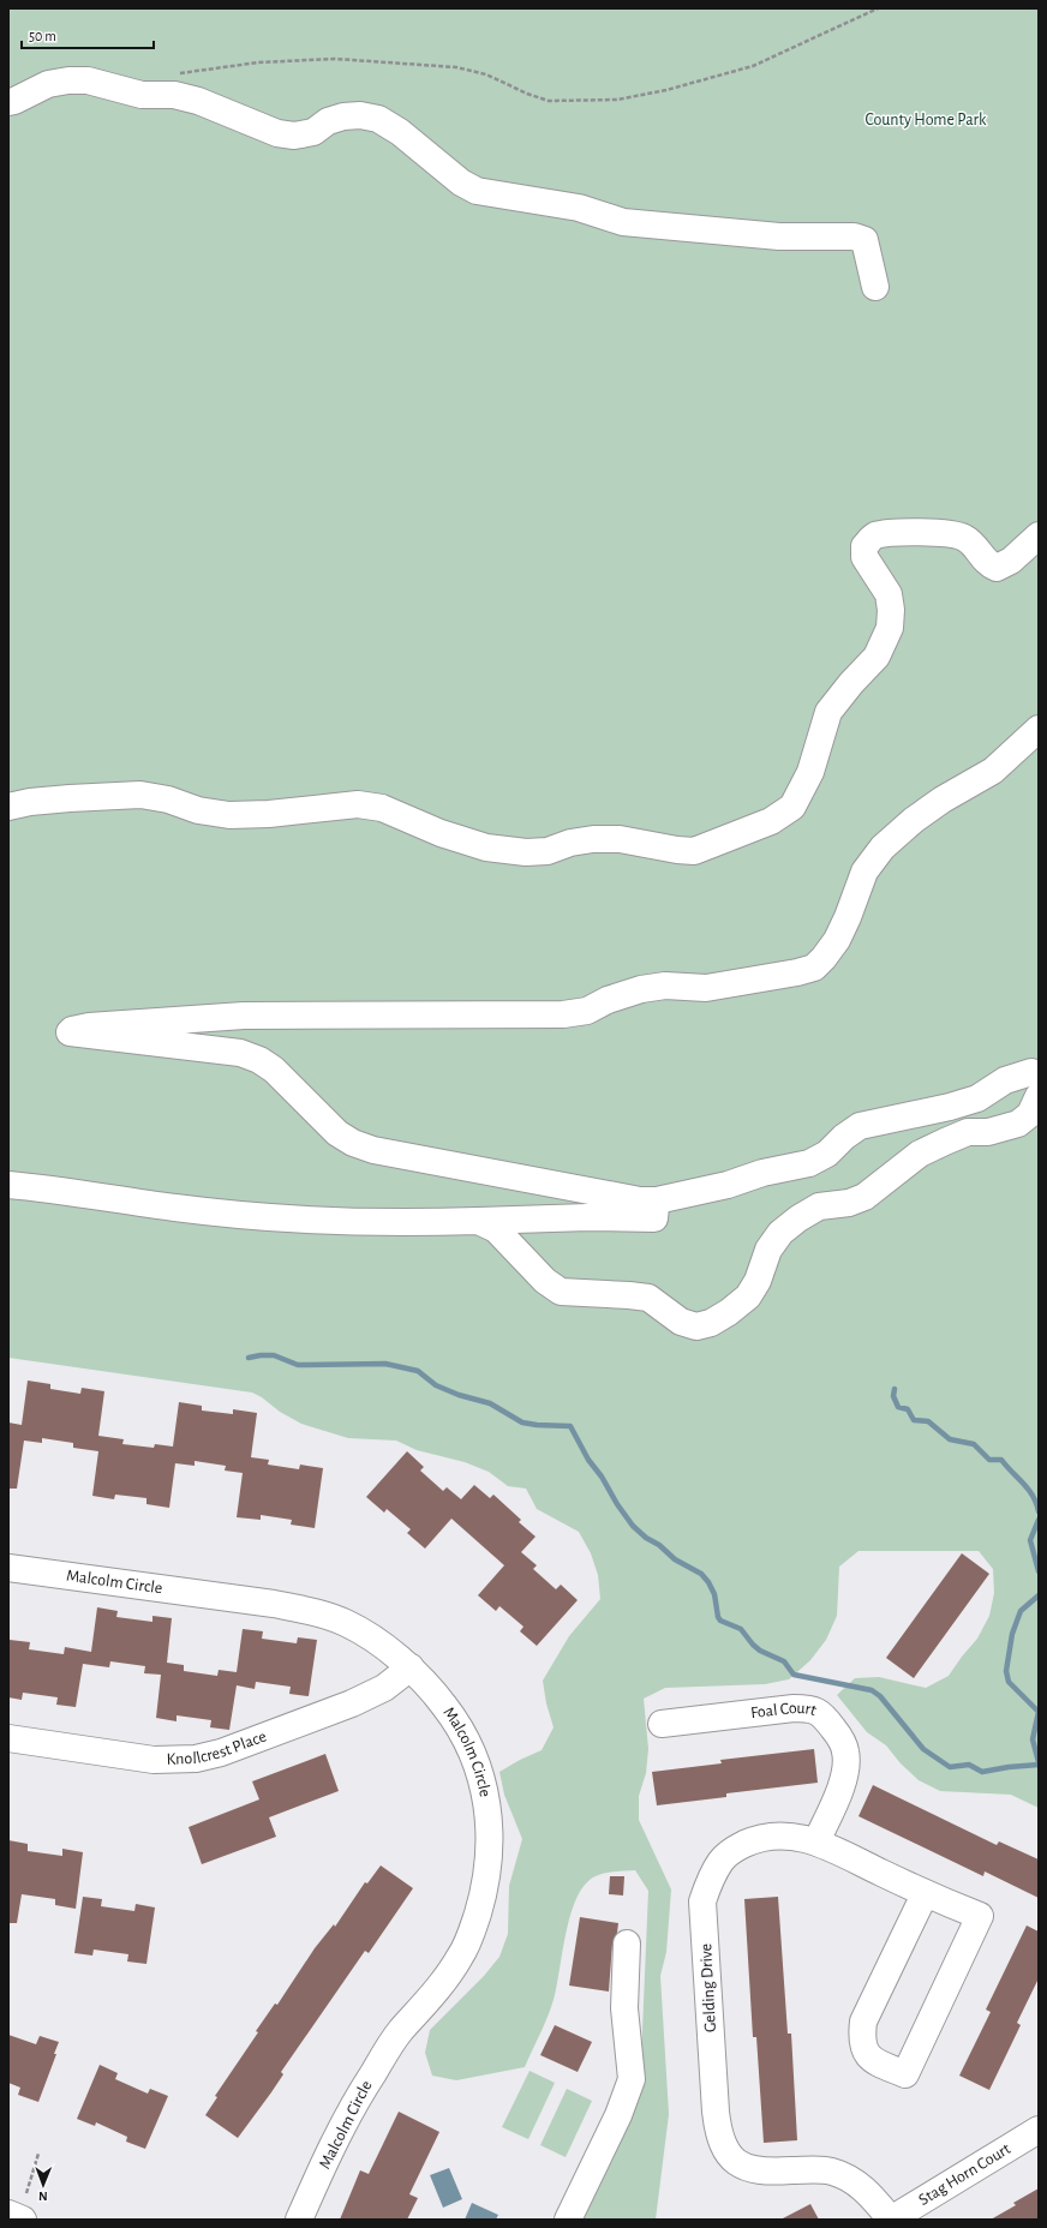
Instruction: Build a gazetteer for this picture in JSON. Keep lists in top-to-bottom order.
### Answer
{
  "streets": {
    "street": [
      "Malcolm Circle",
      "Foal Court",
      "Knollcrest Place",
      "Gelding Drive",
      "Stag Horn Court"
    ]
  },
  "crossings": [
    ["Malcolm Circle", "Knollcrest Place"],
    ["Foal Court", "Gelding Drive"],
    ["Gelding Drive", "Stag Horn Court"]
  ],
  "parks": ["County Home Park"],
  "scale_bar": "50 m",
  "north": "bottom"
}
